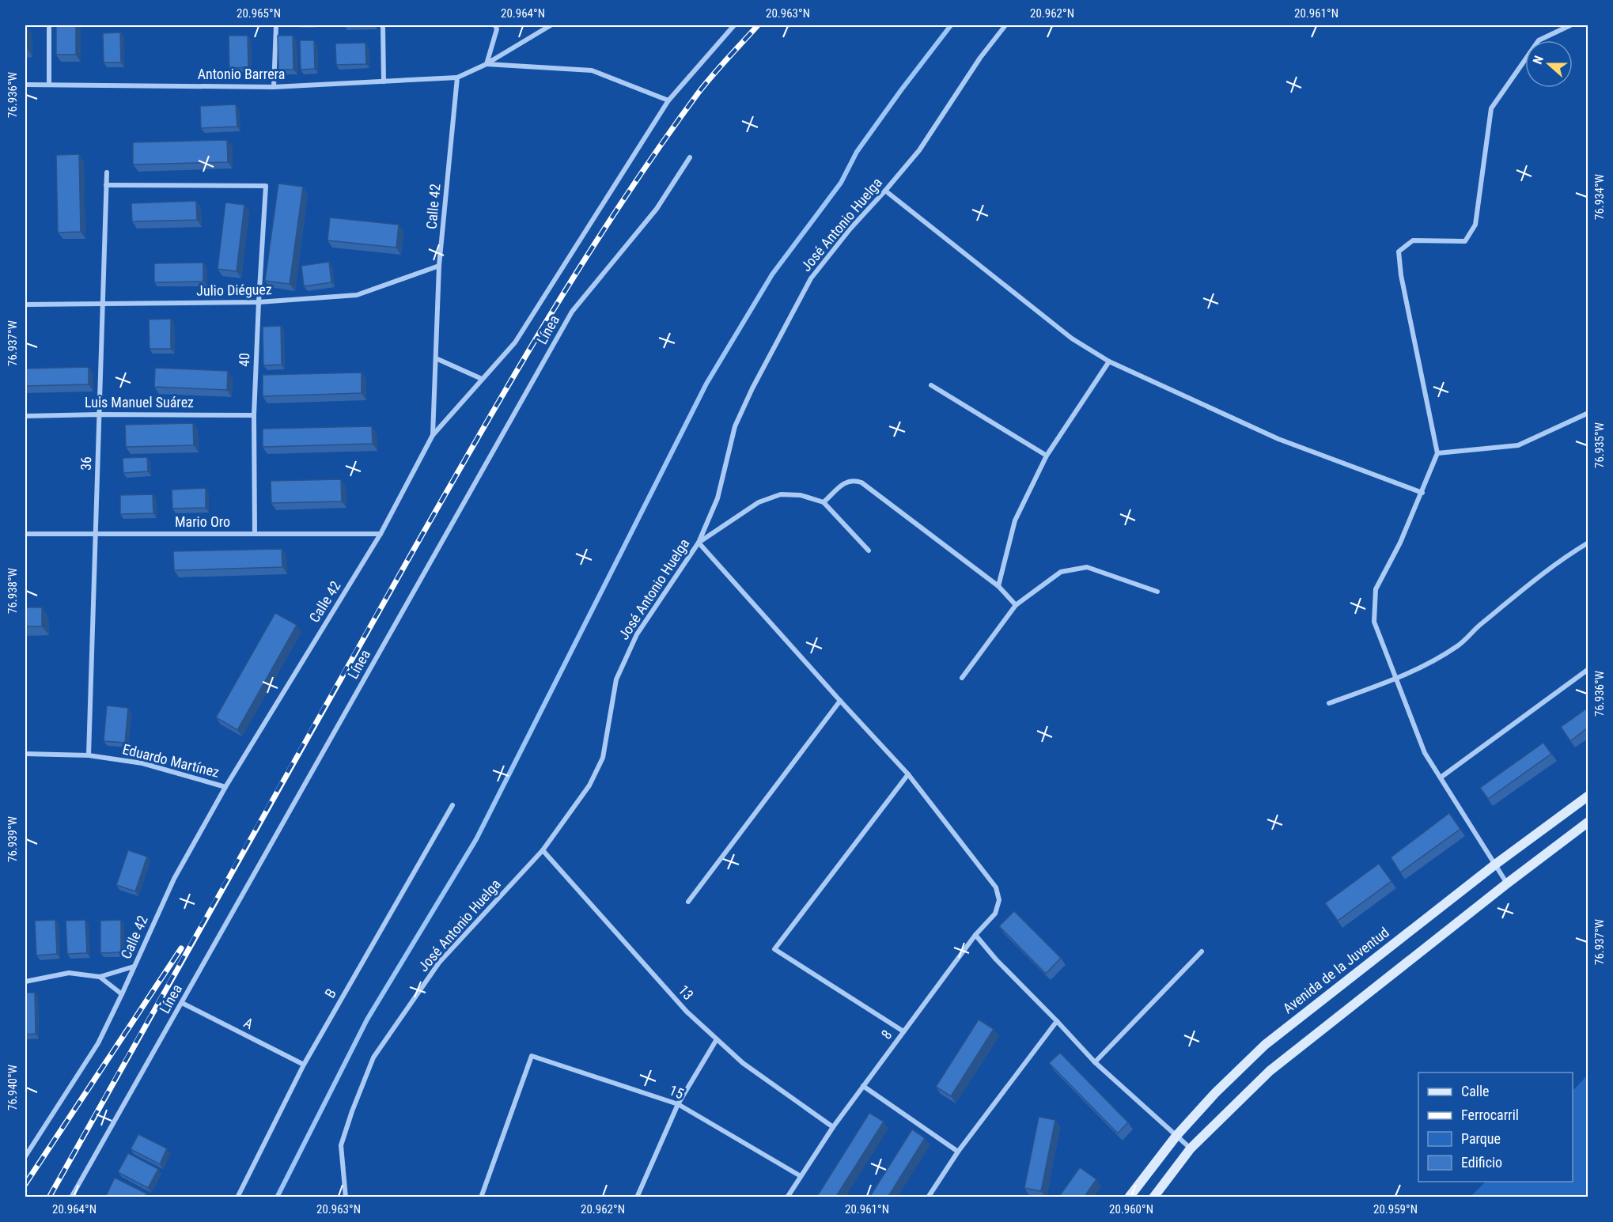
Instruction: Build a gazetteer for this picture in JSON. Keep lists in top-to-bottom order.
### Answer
{
  "streets": {
    "main road": ["Avenida de la Juventud"],
    "street": [
      "Antonio Barrera",
      "Calle 42",
      "José Antonio Huelga",
      "Julio Diéguez",
      "Línea",
      "40",
      "Luis Manuel Suárez",
      "36",
      "Mario Oro",
      "Eduardo Martínez",
      "13",
      "B",
      "A",
      "8",
      "15"
    ]
  },
  "crossings": [
    ["Antonio Barrera", "Calle 42"],
    ["Calle 42", "Julio Diéguez"],
    ["Calle 42", "Línea"],
    ["Calle 42", "Mario Oro"],
    ["Calle 42", "Eduardo Martínez"],
    ["José Antonio Huelga", "13"],
    ["Julio Diéguez", "40"],
    ["Julio Diéguez", "36"],
    ["Línea", "A"],
    ["40", "Luis Manuel Suárez"],
    ["40", "36"],
    ["40", "Mario Oro"],
    ["Luis Manuel Suárez", "36"],
    ["36", "Mario Oro"],
    ["36", "Eduardo Martínez"],
    ["13", "8"],
    ["B", "A"],
    ["8", "15"]
  ],
  "legend": [
    "Calle",
    "Ferrocarril",
    "Parque",
    "Edificio"
  ],
  "north": "left",
  "coordinates": [
    "20.965°N",
    "20.964°N",
    "20.963°N",
    "20.962°N",
    "20.961°N",
    "76.936°W",
    "76.934°W",
    "76.937°W",
    "76.935°W",
    "76.938°W",
    "76.939°W",
    "76.940°W",
    "20.960°N",
    "20.959°N"
  ]
}
